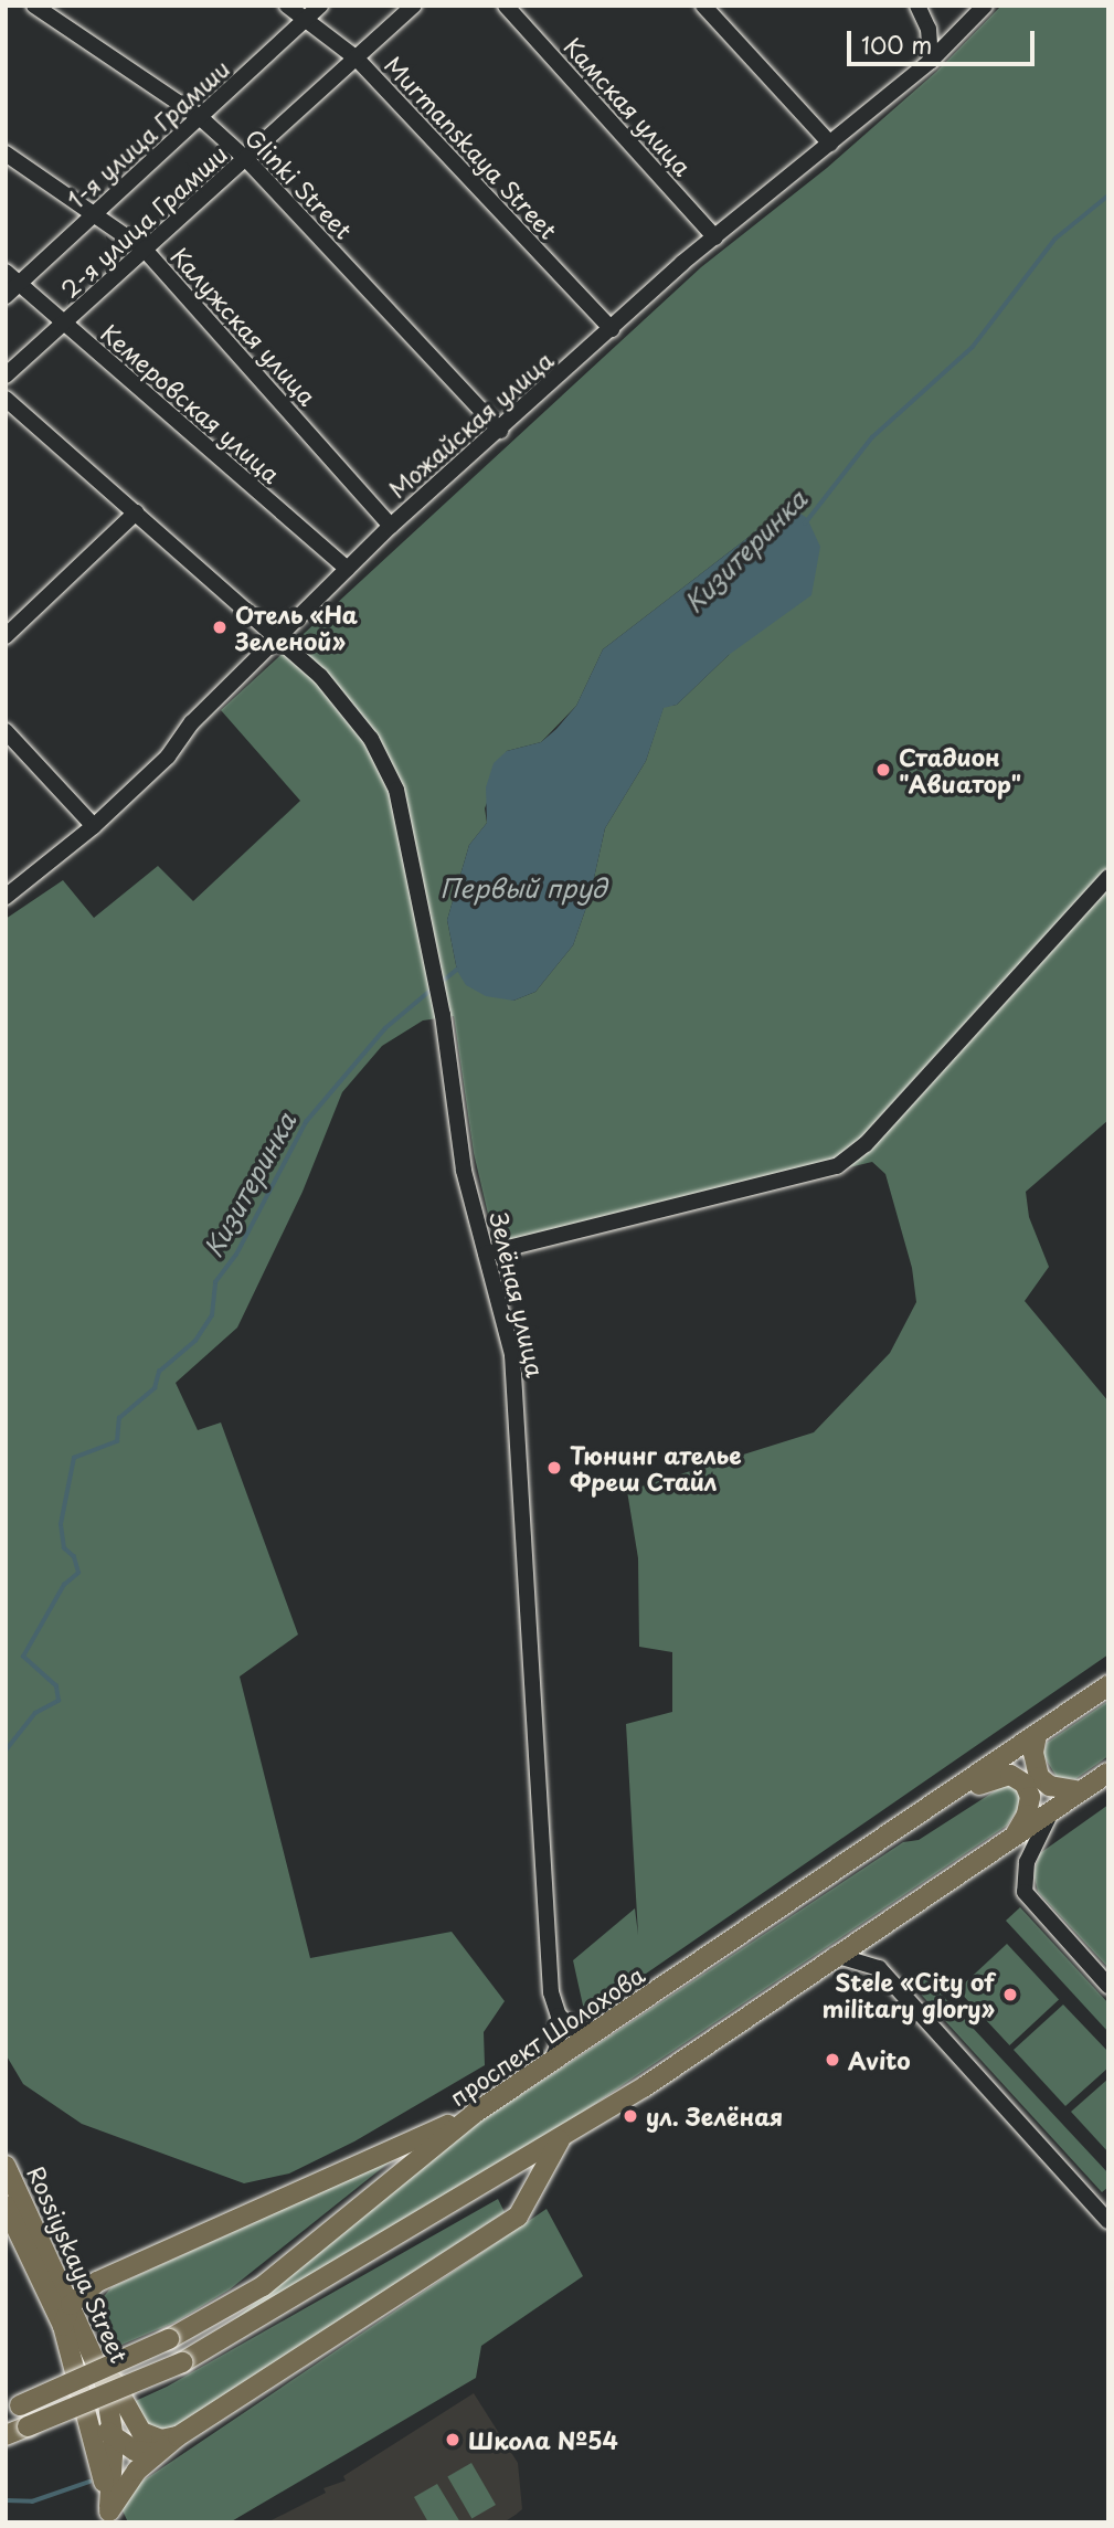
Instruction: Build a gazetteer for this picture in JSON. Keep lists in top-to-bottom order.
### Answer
{
  "streets": {
    "main road": ["проспект Шолохова", "Rossiyskaya Street"],
    "street": [
      "Камская улица",
      "1-я улица Грамши",
      "Murmanskaya Street",
      "Glinki Street",
      "2-я улица Грамши",
      "Калужская улица",
      "Кемеровская улица",
      "Можайская улица",
      "Зелёная улица"
    ]
  },
  "crossings": [
    ["Камская улица", "Можайская улица"],
    ["1-я улица Грамши", "Murmanskaya Street"],
    ["1-я улица Грамши", "Glinki Street"],
    ["1-я улица Грамши", "Калужская улица"],
    ["1-я улица Грамши", "Кемеровская улица"],
    ["Murmanskaya Street", "2-я улица Грамши"],
    ["Murmanskaya Street", "Можайская улица"],
    ["Glinki Street", "2-я улица Грамши"],
    ["Glinki Street", "Можайская улица"],
    ["2-я улица Грамши", "Калужская улица"],
    ["2-я улица Грамши", "Кемеровская улица"],
    ["Калужская улица", "Можайская улица"],
    ["Кемеровская улица", "Можайская улица"],
    ["Можайская улица", "Зелёная улица"],
    ["Зелёная улица", "проспект Шолохова"]
  ],
  "water": ["Кизитеринка", "Первый пруд"],
  "places": [
    "Отель «На Зеленой»",
    "Стадион \"Авиатор\"",
    "Тюнинг ателье Фреш Стайл",
    "Stele «Сity of military glory»",
    "Avito",
    "ул. Зелёная",
    "Школа №54"
  ],
  "scale_bar": "100 m"
}
